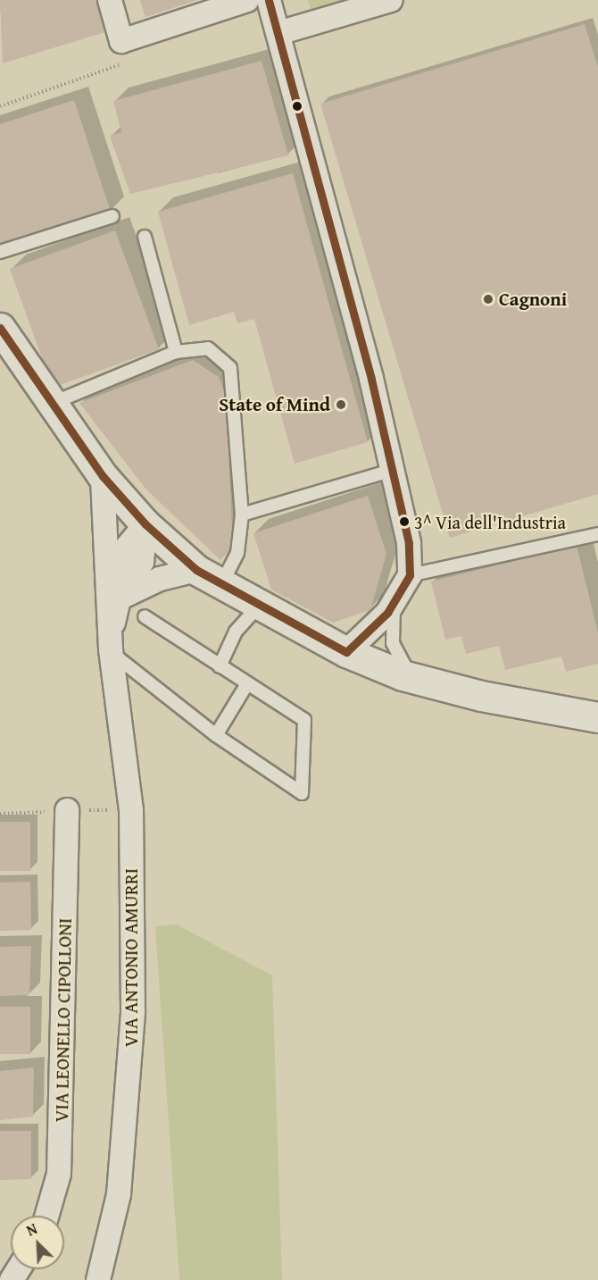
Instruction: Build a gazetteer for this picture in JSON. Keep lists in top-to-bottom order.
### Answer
{
  "streets": {
    "street": ["VIA ANTONIO AMURRI", "VIA LEONELLO CIPOLLONI"]
  },
  "places": ["Cagnoni", "State of Mind", "3^ Via dell'Industria"],
  "north": "top left"
}
